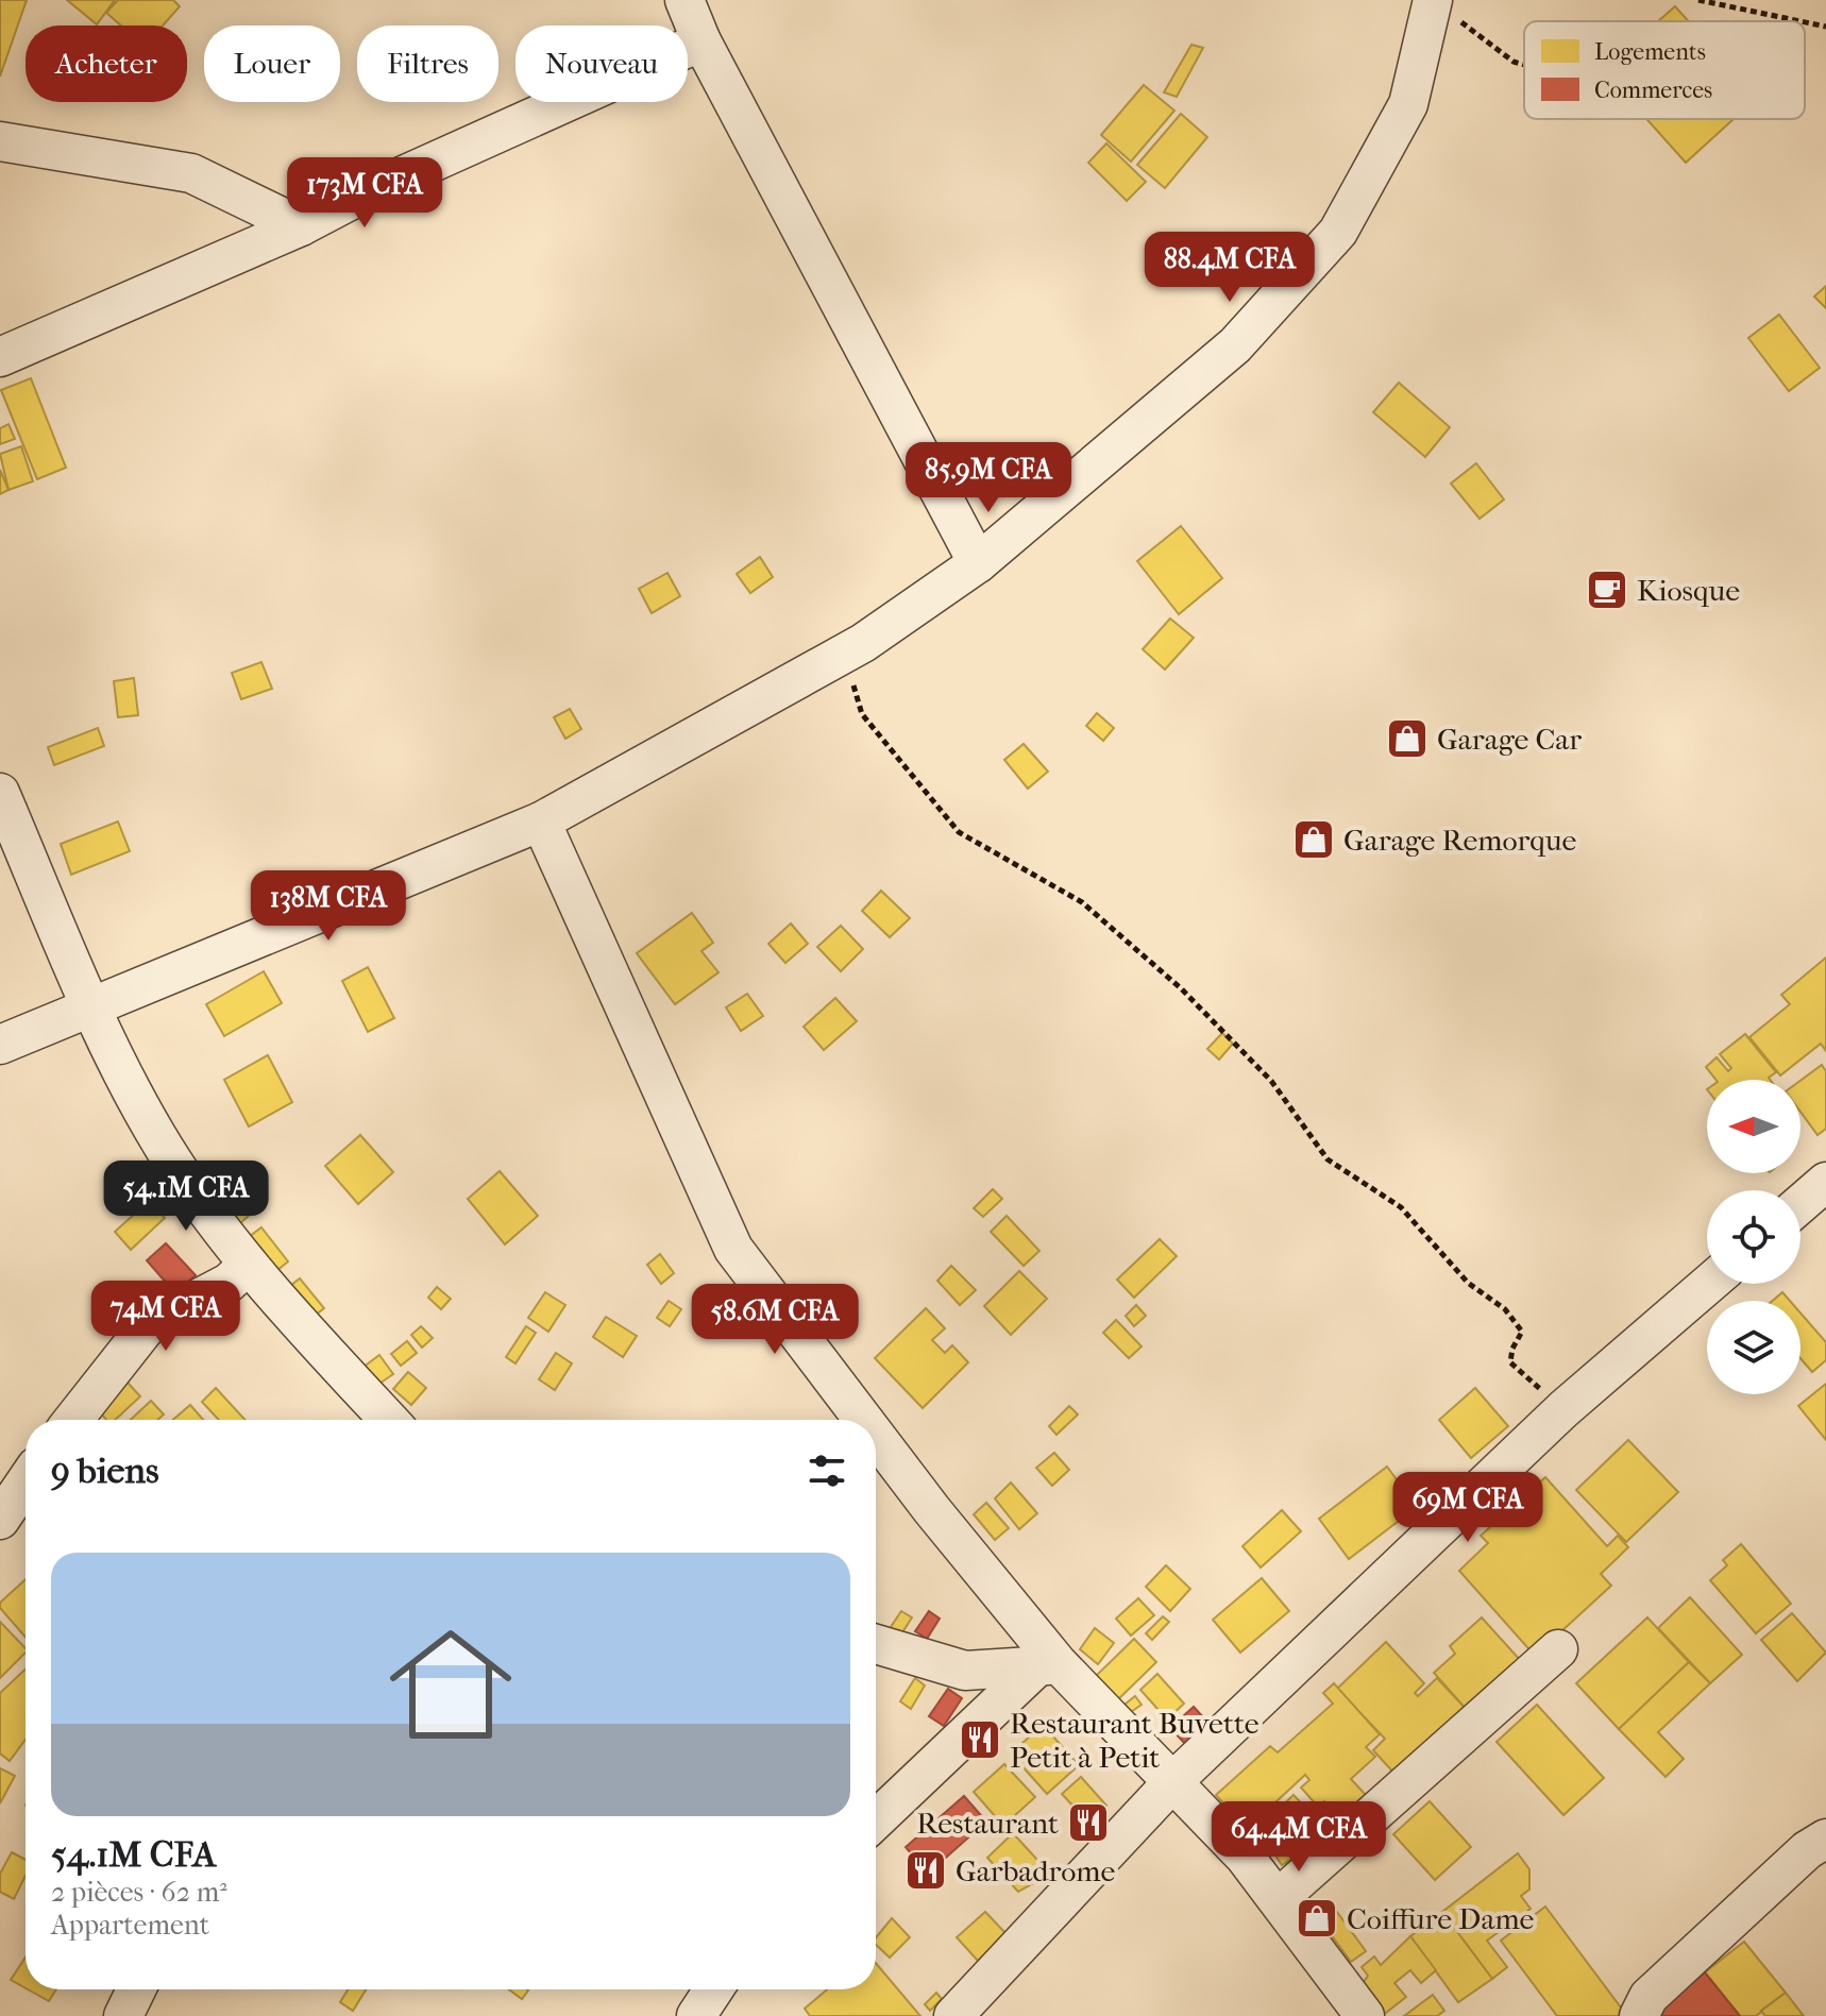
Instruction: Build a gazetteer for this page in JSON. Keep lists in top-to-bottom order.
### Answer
{
  "places": {
    "cafe": ["Kiosque"],
    "shop": ["Garage Car", "Garage Remorque", "Coiffure Dame"],
    "restaurant": ["Restaurant Buvette Petit à Petit", "Restaurant", "Garbadrome"]
  },
  "legend": ["Logements", "Commerces"],
  "north": "left",
  "page": {
    "chip": [
      "Acheter",
      "Louer",
      "Filtres",
      "Nouveau"
    ],
    "price": [
      "173M CFA",
      "88.4M CFA",
      "85.9M CFA",
      "138M CFA",
      "54.1M CFA",
      "74M CFA",
      "58.6M CFA",
      "69M CFA",
      "64.4M CFA"
    ],
    "heading": "9 biens",
    "list": [
      {
        "name": "54.1M CFA",
        "note": "2 pièces · 62 m² · Appartement"
      }
    ]
  }
}
